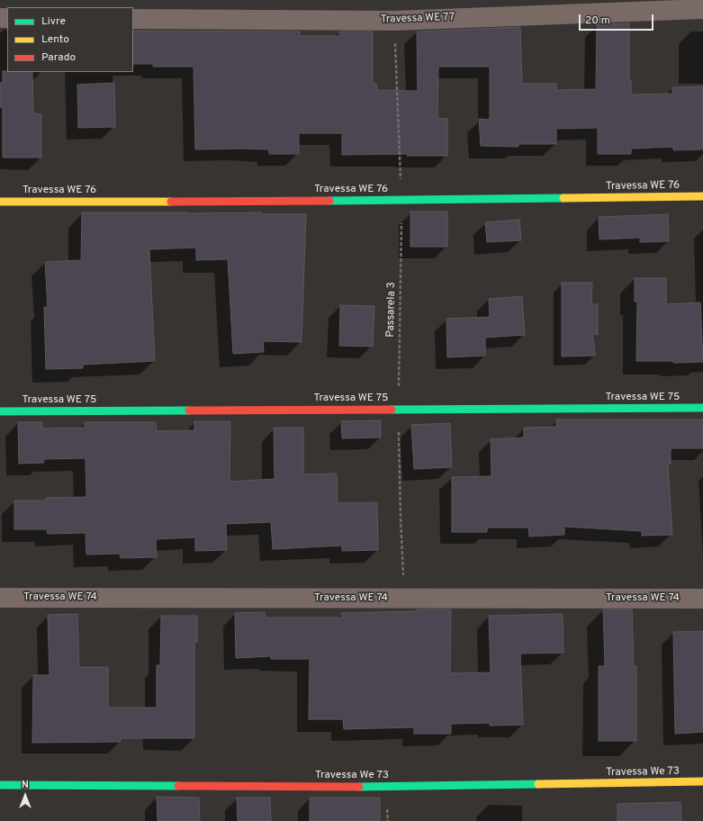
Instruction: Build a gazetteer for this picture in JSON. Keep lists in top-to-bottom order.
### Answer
{
  "streets": {
    "street": [
      "Travessa WE 77",
      "Travessa WE 76",
      "Travessa WE 75",
      "Travessa WE 74",
      "Travessa We 73"
    ],
    "path": ["Passarela 3"]
  },
  "crossings": [
    ["Travessa WE 77", "Passarela 3"],
    ["Travessa WE 76", "Passarela 3"],
    ["Passarela 3", "Travessa WE 75"],
    ["Passarela 3", "Travessa WE 74"]
  ],
  "legend": ["Livre", "Lento", "Parado"],
  "scale_bar": "20 m",
  "north": "top"
}
